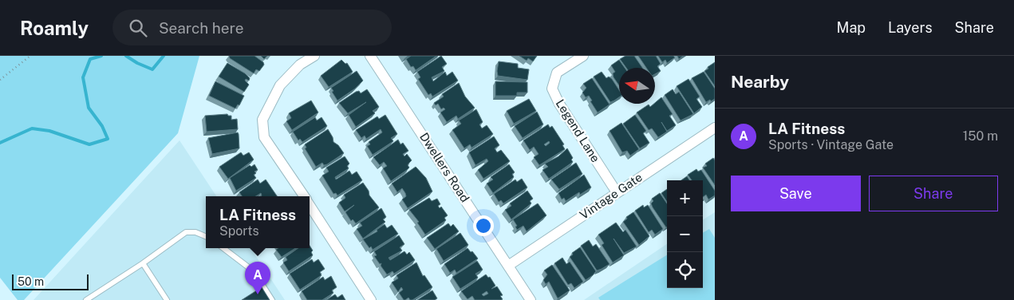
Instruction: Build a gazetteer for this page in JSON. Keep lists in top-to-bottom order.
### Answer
{
  "streets": {
    "street": ["Legend Lane", "Dwellers Road", "Vintage Gate"]
  },
  "crossings": [
    ["Legend Lane", "Vintage Gate"],
    ["Dwellers Road", "Vintage Gate"]
  ],
  "scale_bar": "50 m",
  "north": "left",
  "page": {
    "header": "Roamly",
    "search": "Search here",
    "nav": ["Map", "Layers", "Share"],
    "heading": "Nearby",
    "list": [
      {
        "mark": "A",
        "name": "LA Fitness",
        "note": "Sports · Vintage Gate",
        "value": "150 m"
      }
    ],
    "buttons": ["Save", "Share"],
    "map_buttons": ["+", "−"],
    "popup": ["LA Fitness", "Sports"],
    "pins": "A",
    "scale": "50 m"
  }
}
